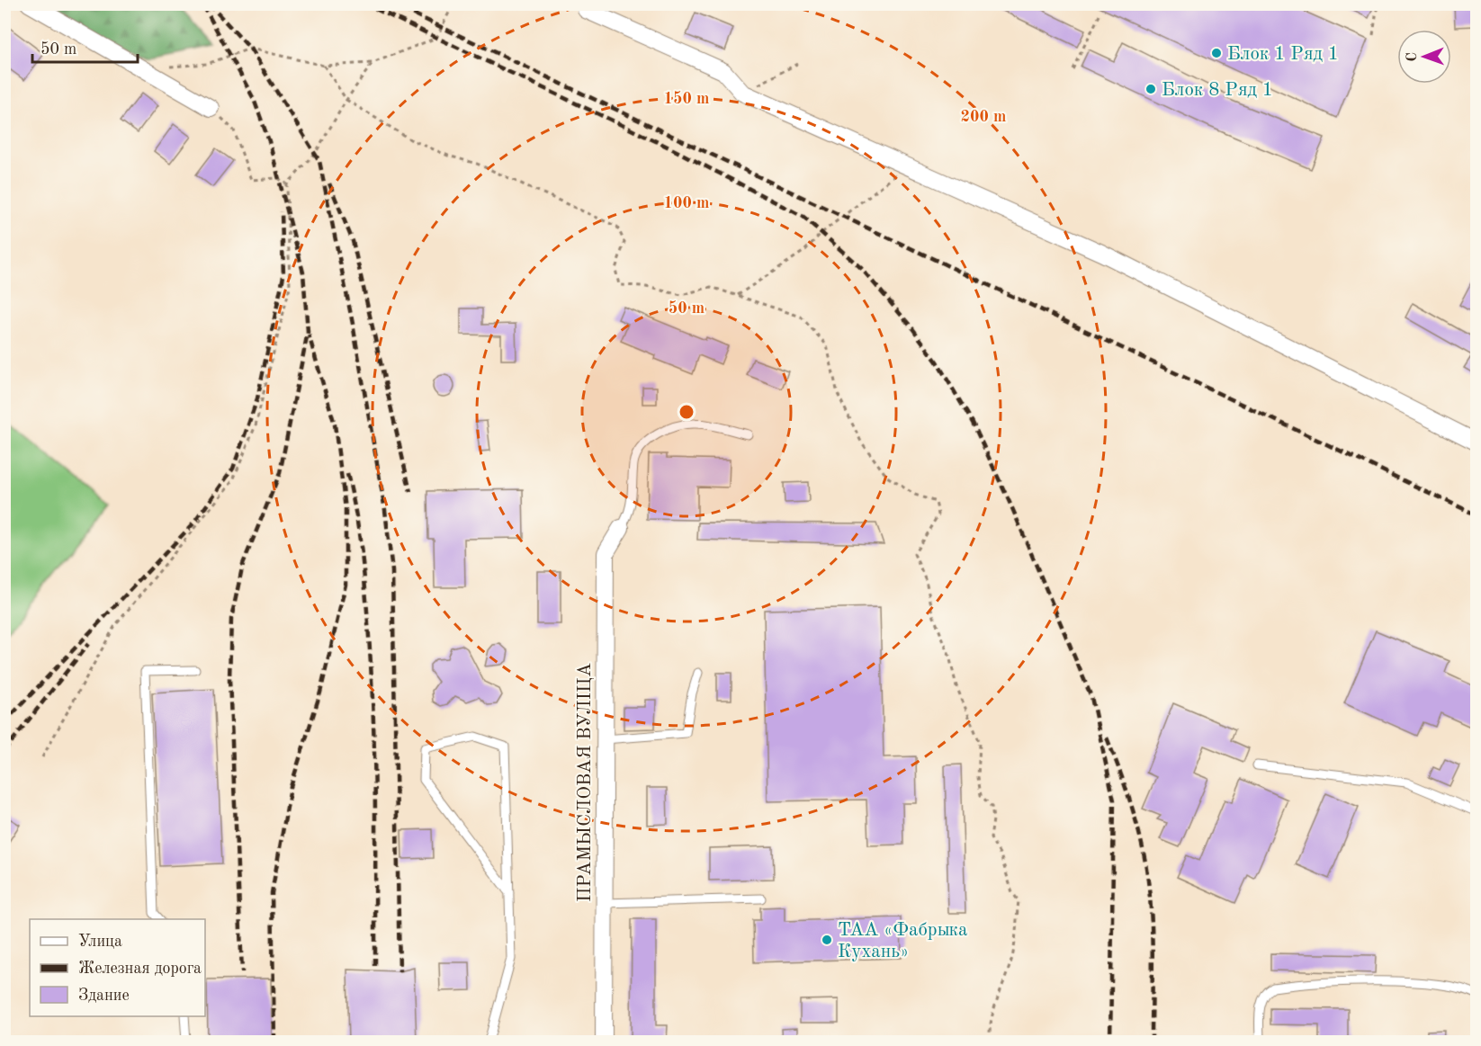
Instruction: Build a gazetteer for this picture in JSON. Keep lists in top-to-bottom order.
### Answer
{
  "streets": {
    "street": ["ПРАМЫСЛОВАЯ ВУЛІЦА"]
  },
  "places": ["Блок 1 Ряд 1", "Блок 8 Ряд 1", "ТАА «Фабрыка Кухань»"],
  "legend": ["Улица", "Железная дорога", "Здание"],
  "scale_bar": "50 m",
  "north": "left",
  "rings": [
    "150 m",
    "200 m",
    "100 m",
    "50 m"
  ]
}
